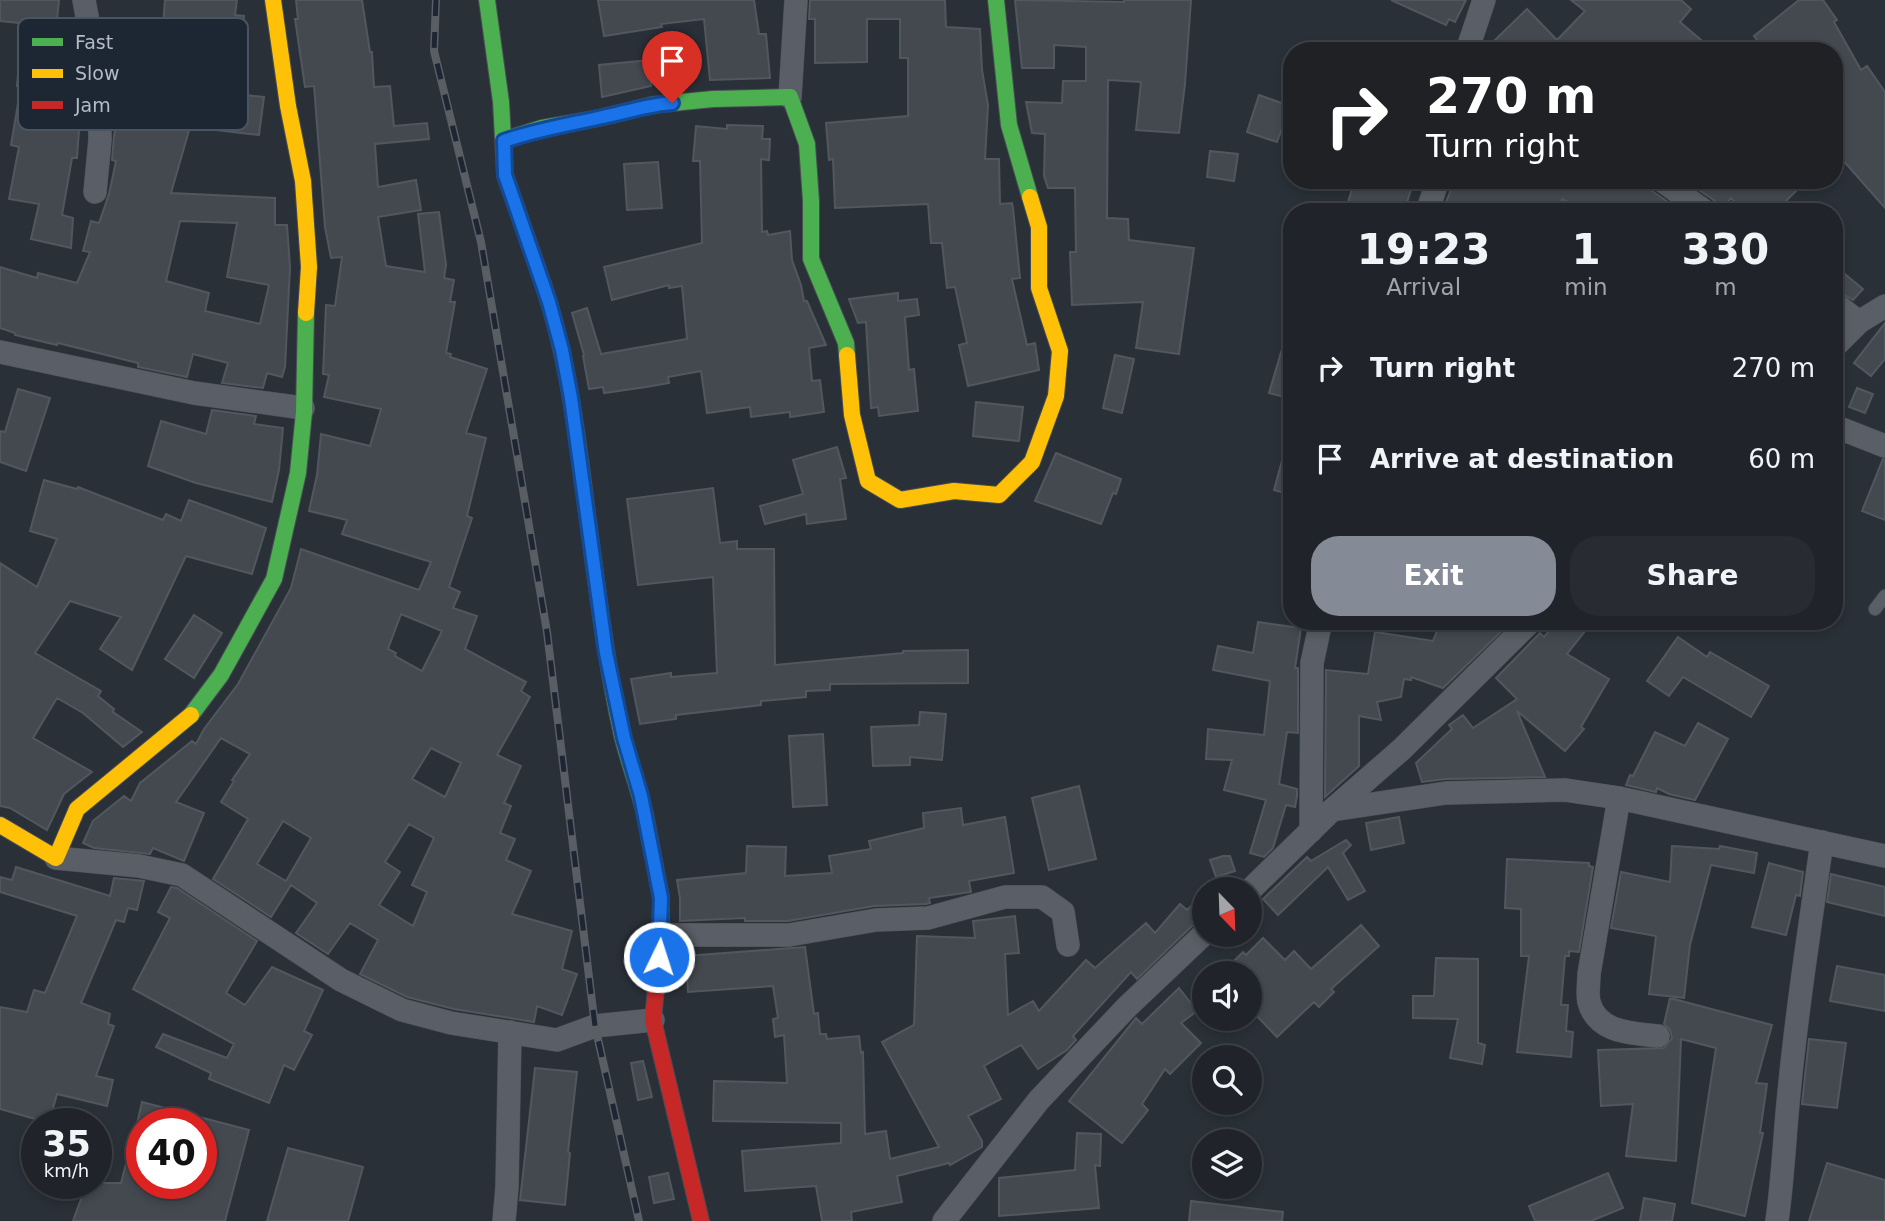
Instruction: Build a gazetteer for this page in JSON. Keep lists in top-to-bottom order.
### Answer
{
  "legend": ["Fast", "Slow", "Jam"],
  "north": "bottom right",
  "page": {
    "turn": ["270 m", "Turn right"],
    "eta": [
      "19:23",
      "Arrival",
      "1",
      "min",
      "330",
      "m"
    ],
    "list": [
      {
        "name": "Turn right",
        "value": "270 m"
      },
      {
        "name": "Arrive at destination",
        "value": "60 m"
      }
    ],
    "buttons": ["Exit", "Share"],
    "speed": "35 km/h",
    "limit": "40"
  }
}
